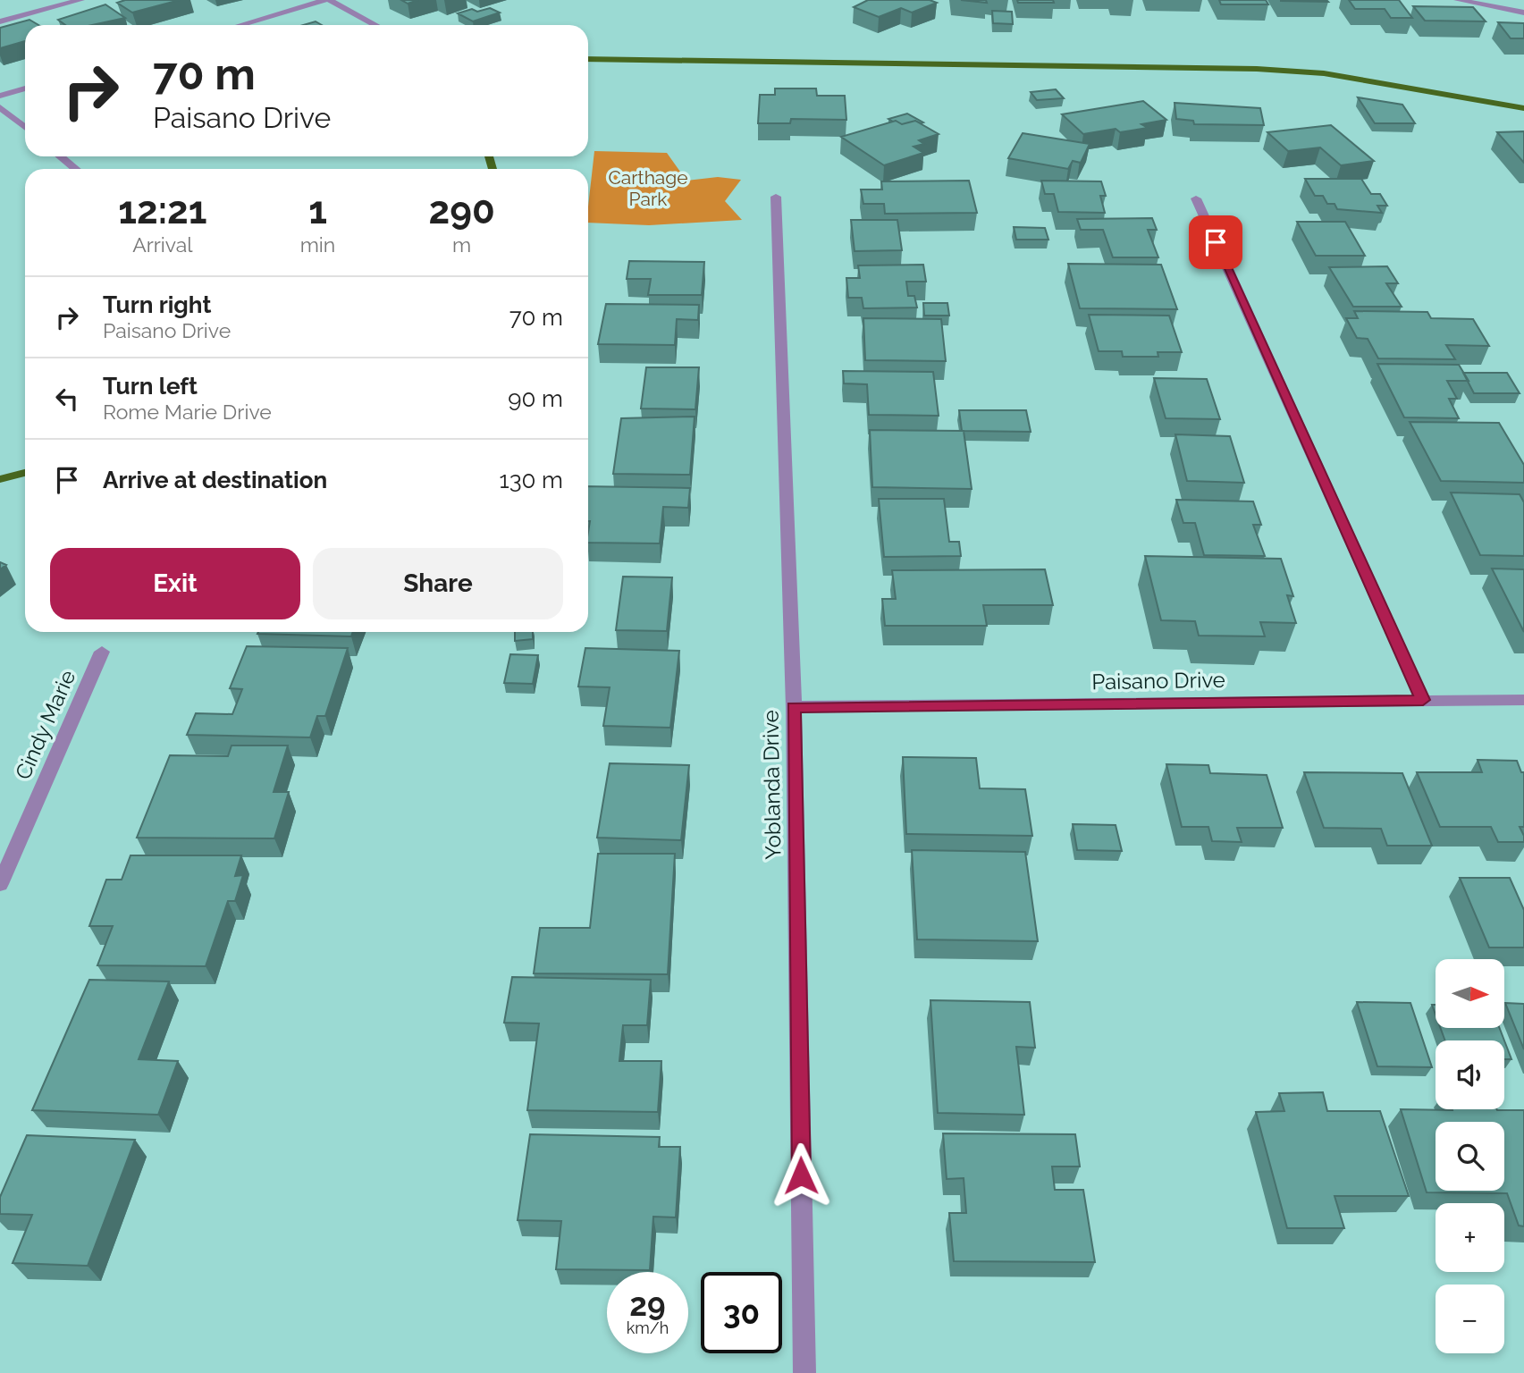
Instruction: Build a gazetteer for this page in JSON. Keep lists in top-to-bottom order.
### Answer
{
  "streets": {
    "street": ["Paisano Drive", "Cindy Marie", "Yoblanda Drive"]
  },
  "crossings": [
    ["Paisano Drive", "Yoblanda Drive"]
  ],
  "parks": ["Carthage Park"],
  "north": "right",
  "page": {
    "turn": ["70 m", "Paisano Drive"],
    "eta": [
      "12:21",
      "Arrival",
      "1",
      "min",
      "290",
      "m"
    ],
    "list": [
      {
        "name": "Turn right",
        "note": "Paisano Drive",
        "value": "70 m"
      },
      {
        "name": "Turn left",
        "note": "Rome Marie Drive",
        "value": "90 m"
      },
      {
        "name": "Arrive at destination",
        "value": "130 m"
      }
    ],
    "buttons": ["Exit", "Share"],
    "map_buttons": ["+", "−"],
    "speed": "29 km/h",
    "limit": "30"
  }
}
